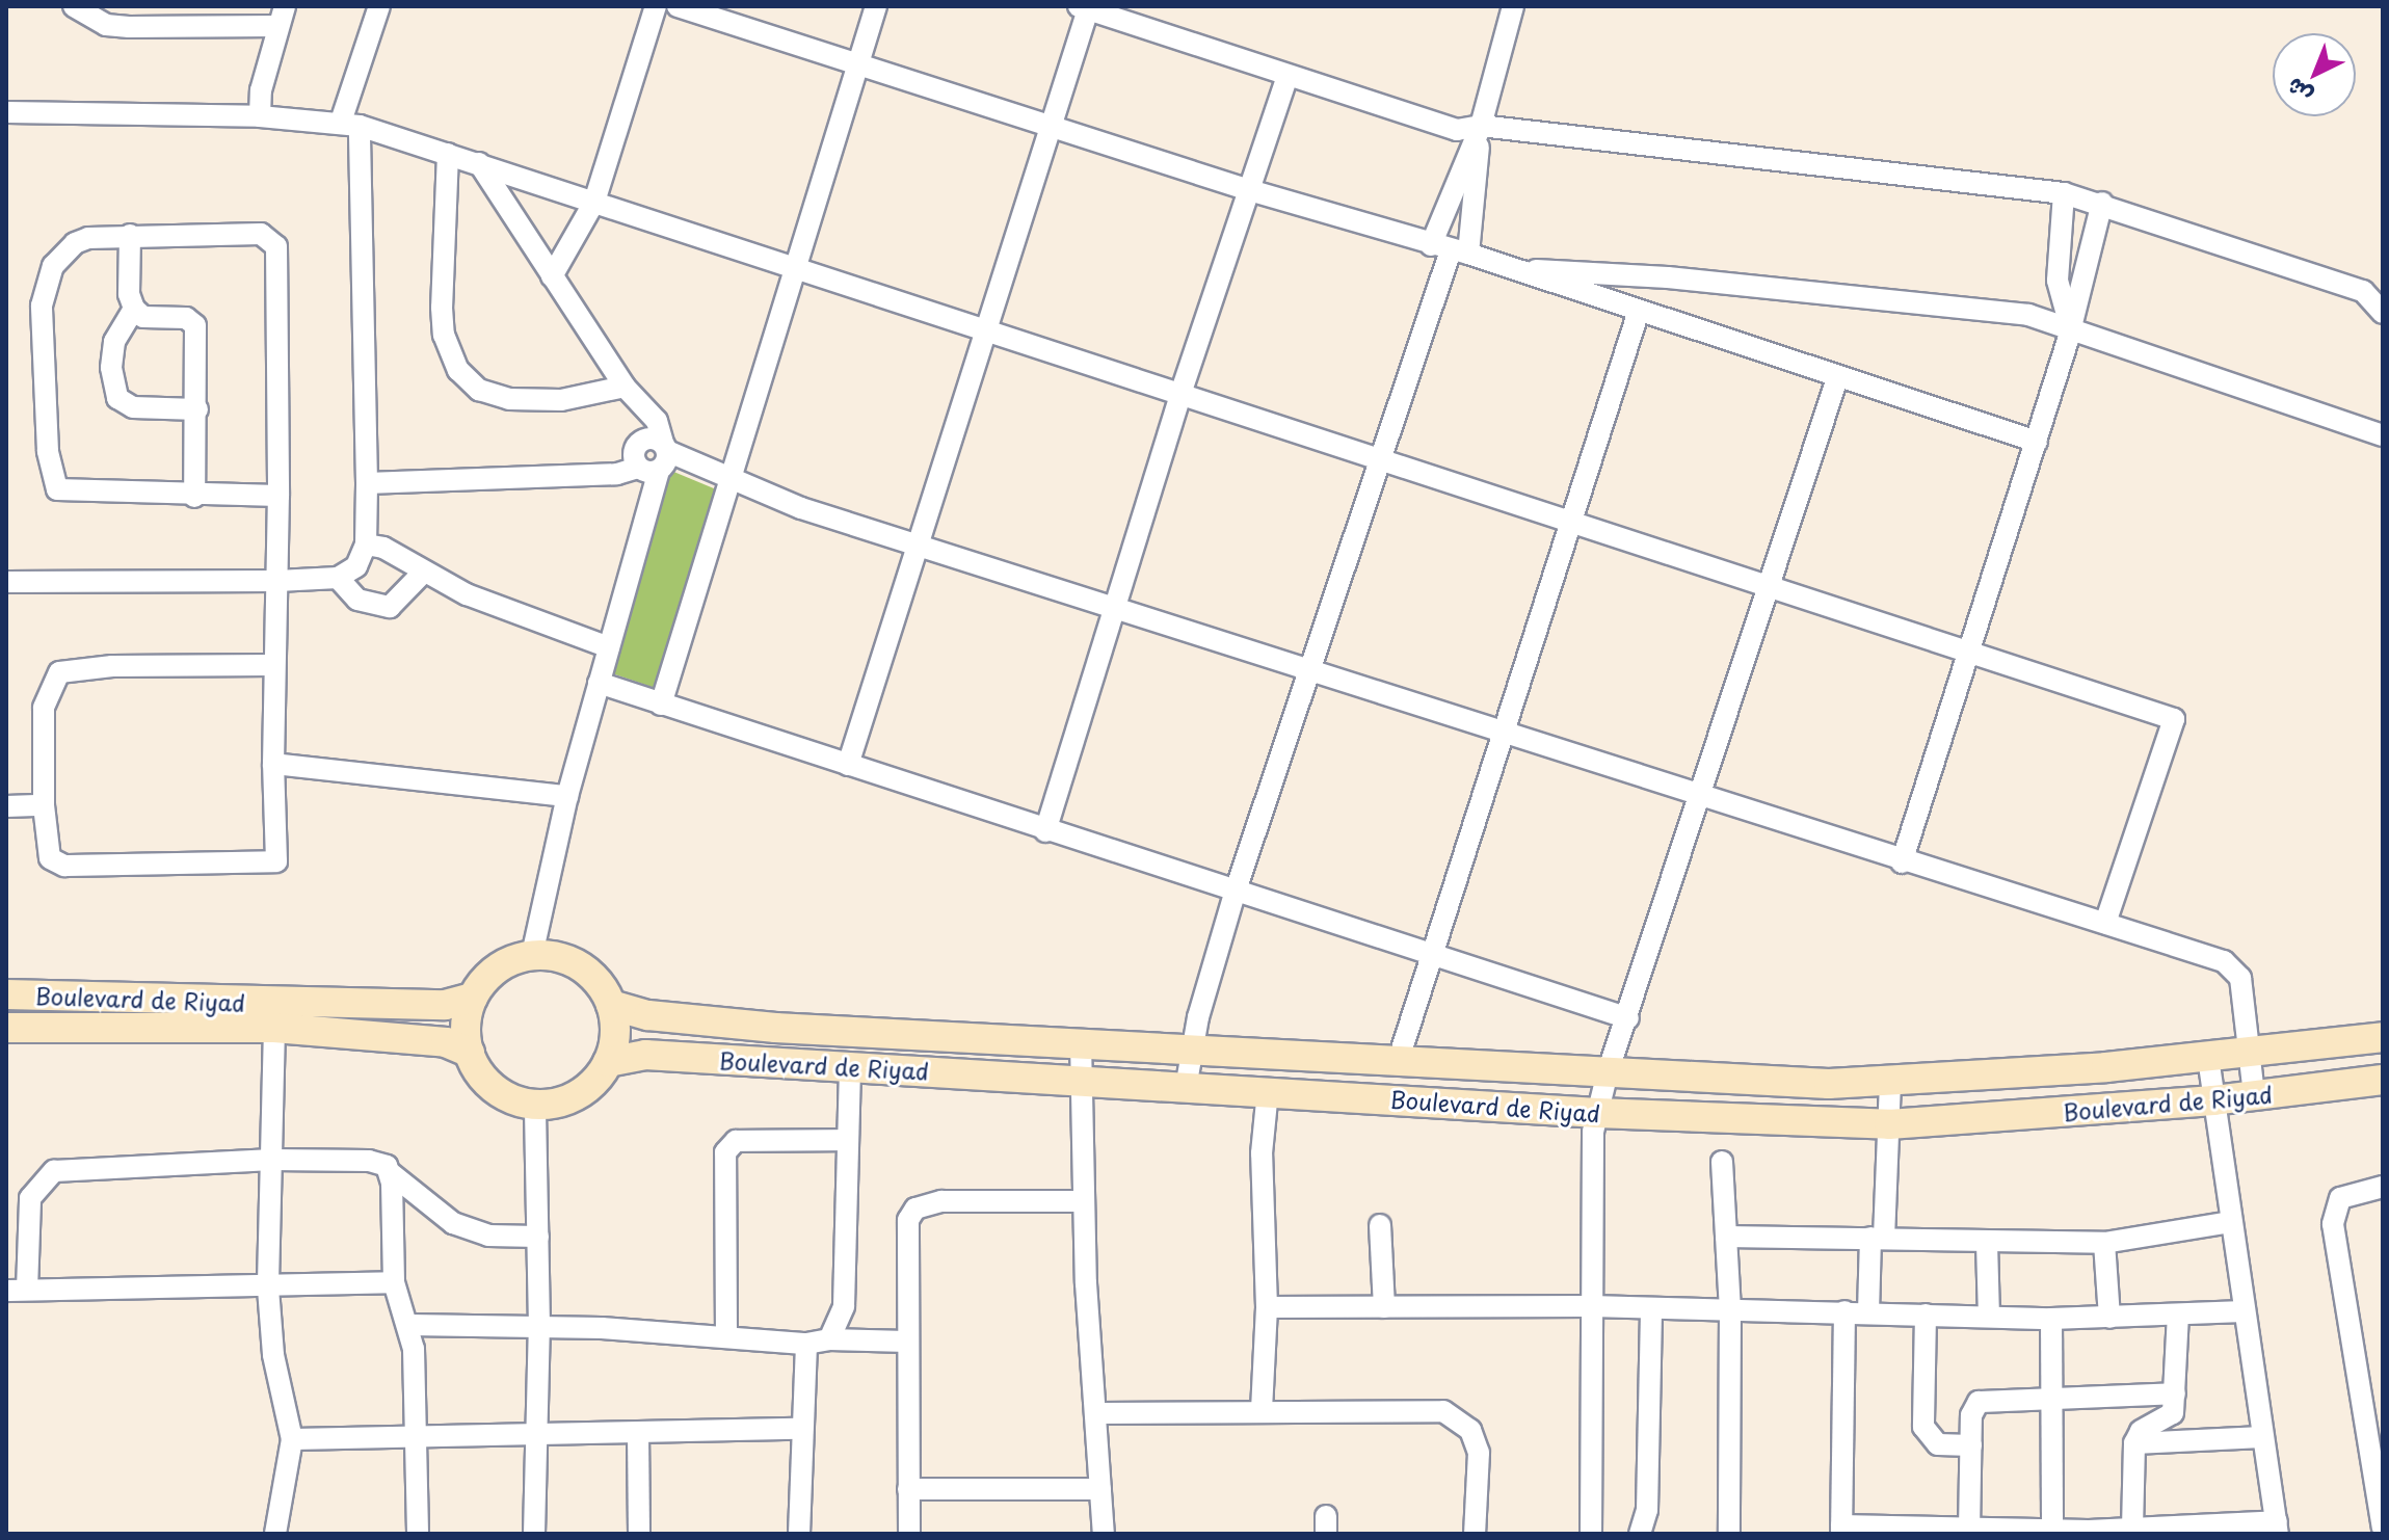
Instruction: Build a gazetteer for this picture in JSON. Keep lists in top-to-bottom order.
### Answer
{
  "streets": {
    "main road": ["Boulevard de Riyad"]
  },
  "north": "bottom left"
}
